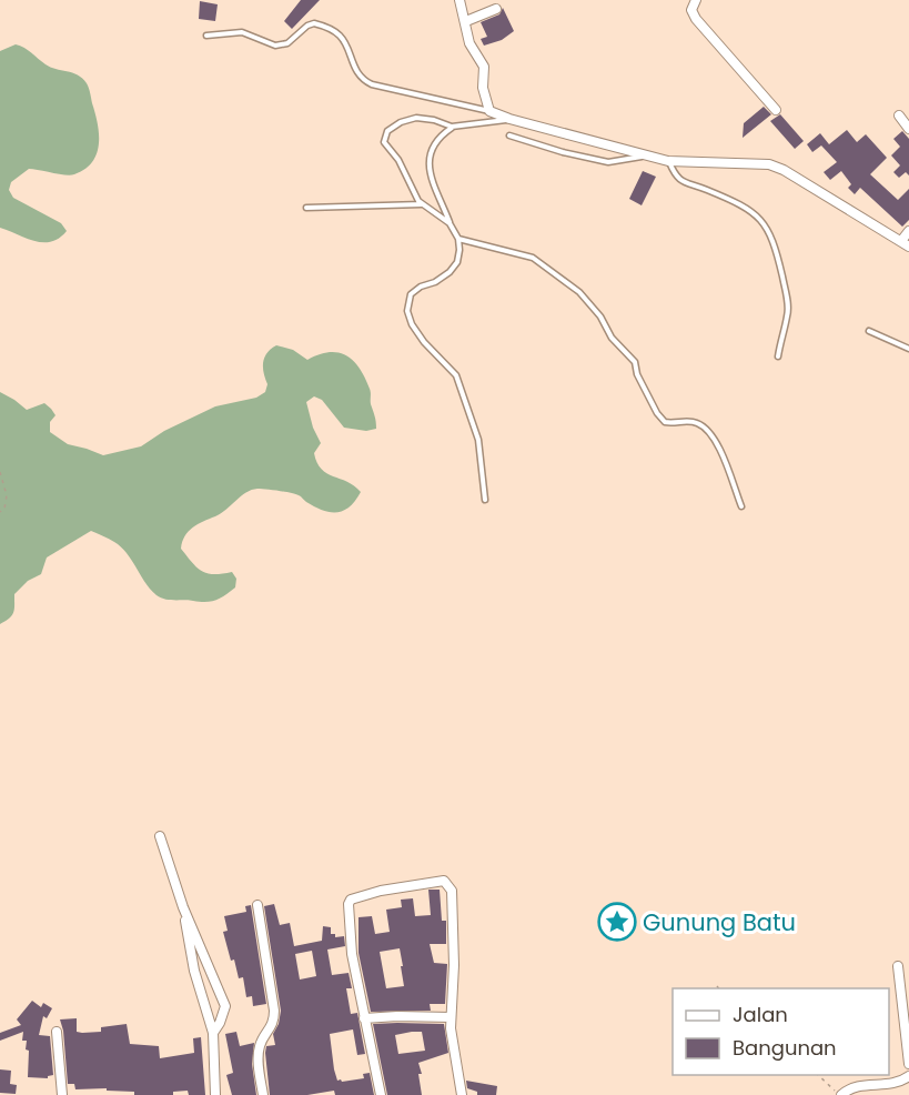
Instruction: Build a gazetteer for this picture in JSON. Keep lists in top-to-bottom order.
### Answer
{
  "places": {
    "place": ["Gunung Batu"]
  },
  "legend": ["Jalan", "Bangunan"]
}
